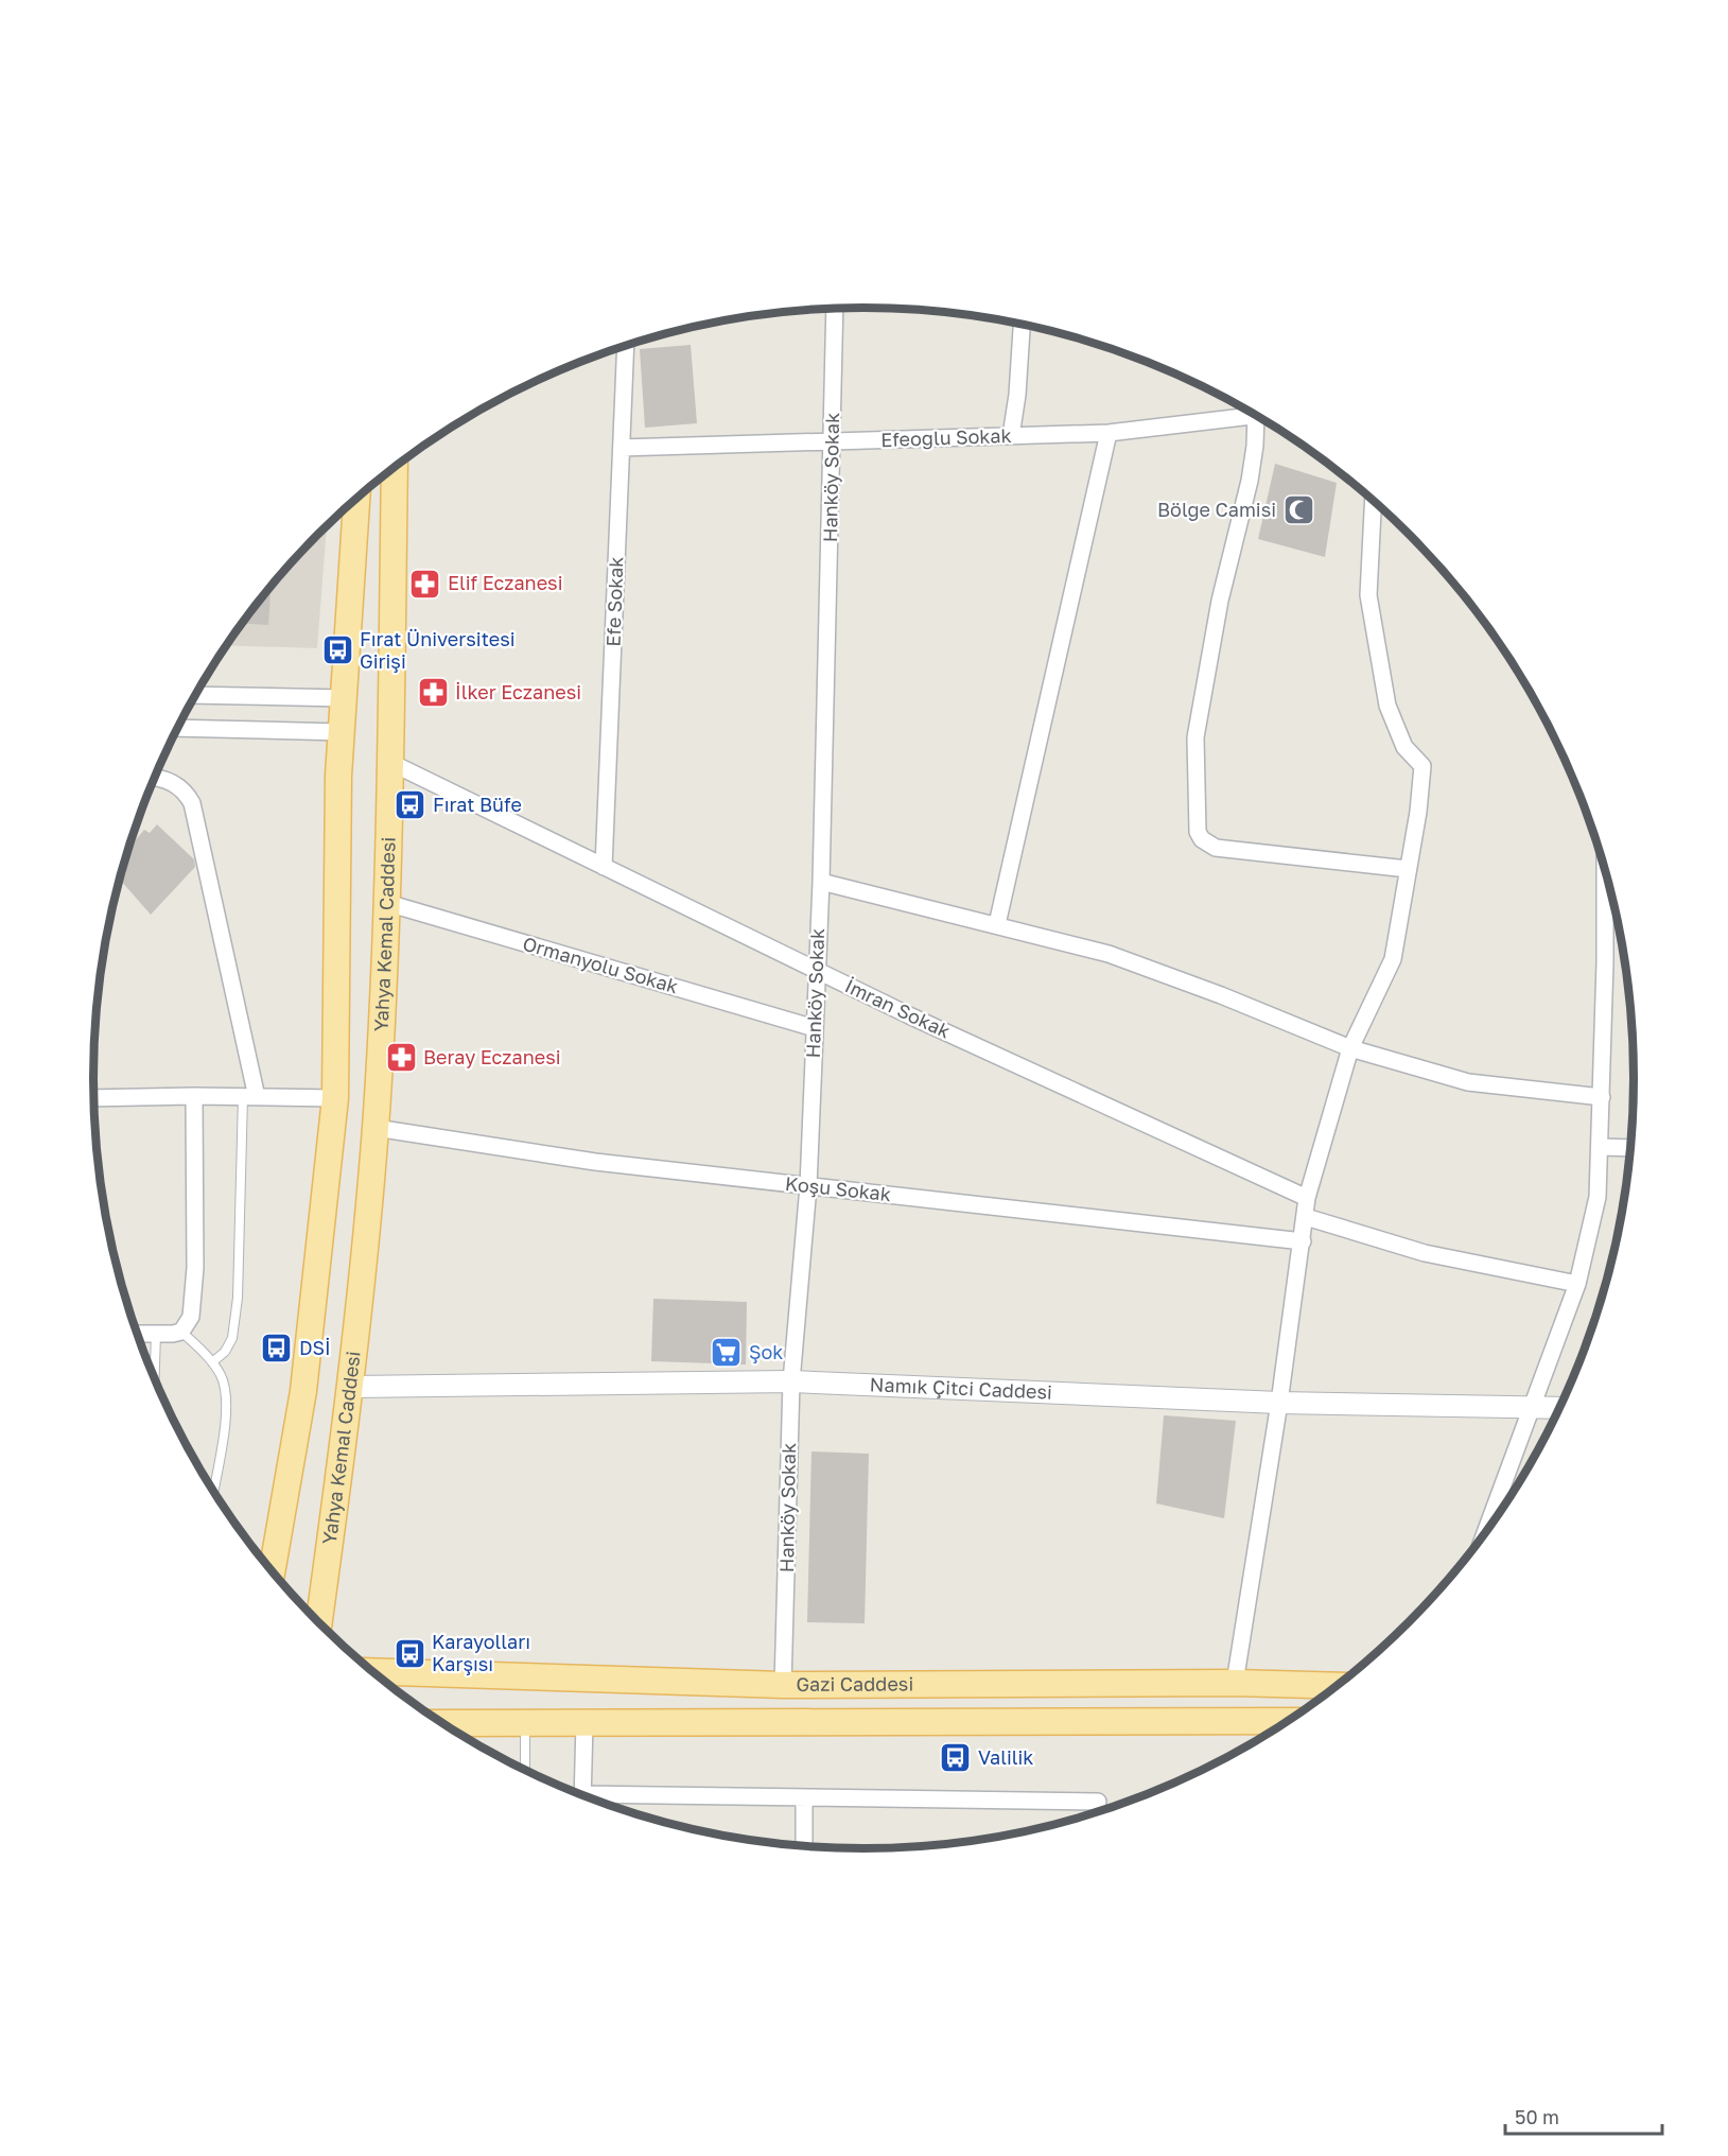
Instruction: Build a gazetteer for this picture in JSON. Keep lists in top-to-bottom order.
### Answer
{
  "streets": {
    "main road": ["Yahya Kemal Caddesi", "Gazi Caddesi"],
    "street": [
      "Efeoğlu Sokak",
      "Hanköy Sokak",
      "Efe Sokak",
      "Ormanyolu Sokak",
      "İmran Sokak",
      "Koşu Sokak",
      "Namık Çitci Caddesi"
    ]
  },
  "crossings": [
    ["Efeoğlu Sokak", "Hanköy Sokak"],
    ["Efeoğlu Sokak", "Efe Sokak"],
    ["Hanköy Sokak", "Ormanyolu Sokak"],
    ["Hanköy Sokak", "İmran Sokak"],
    ["Hanköy Sokak", "Koşu Sokak"],
    ["Hanköy Sokak", "Namık Çitci Caddesi"],
    ["Hanköy Sokak", "Gazi Caddesi"],
    ["Efe Sokak", "İmran Sokak"],
    ["Yahya Kemal Caddesi", "Ormanyolu Sokak"],
    ["Yahya Kemal Caddesi", "İmran Sokak"],
    ["Yahya Kemal Caddesi", "Koşu Sokak"],
    ["Yahya Kemal Caddesi", "Namık Çitci Caddesi"]
  ],
  "places": {
    "mosque": ["Bölge Camisi"],
    "pharmacy": ["Elif Eczanesi", "İlker Eczanesi", "Beray Eczanesi"],
    "bus stop": [
      "Fırat Üniversitesi Girişi",
      "Fırat Büfe",
      "DSİ",
      "Karayolları Karşısı",
      "Valilik"
    ],
    "supermarket": ["Şok"]
  },
  "scale_bar": "50 m"
}
